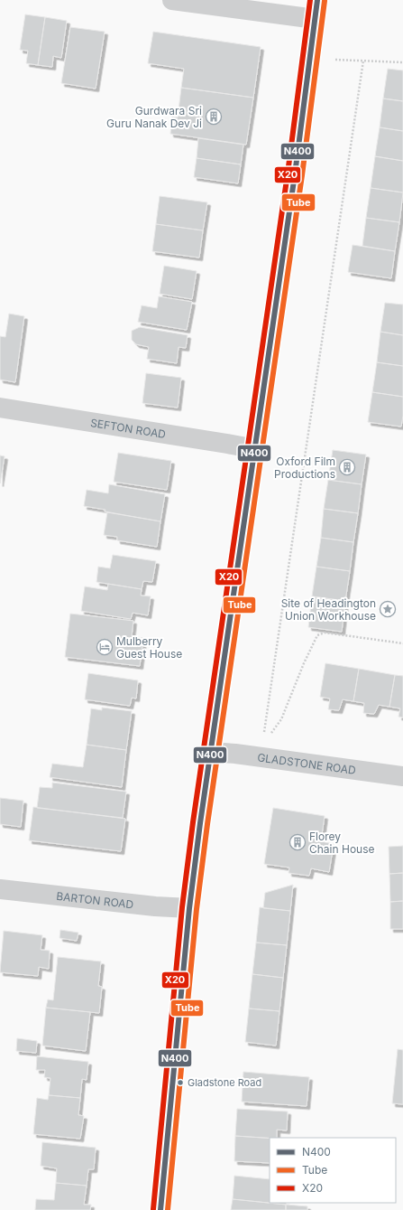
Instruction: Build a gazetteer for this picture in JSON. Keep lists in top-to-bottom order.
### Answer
{
  "streets": {
    "street": ["SEFTON ROAD", "GLADSTONE ROAD", "BARTON ROAD"]
  },
  "places": {
    "building": ["Gurdwara Sri Guru Nanak Dev Ji", "Oxford Film Productions", "Florey Chain House"],
    "place": ["Site of Headington Union Workhouse"],
    "hotel": ["Mulberry Guest House"],
    "other": ["Gladstone Road"]
  },
  "lines": ["transit line N400", "transit line X20", "transit line Tube"],
  "legend": ["N400", "Tube", "X20"]
}
